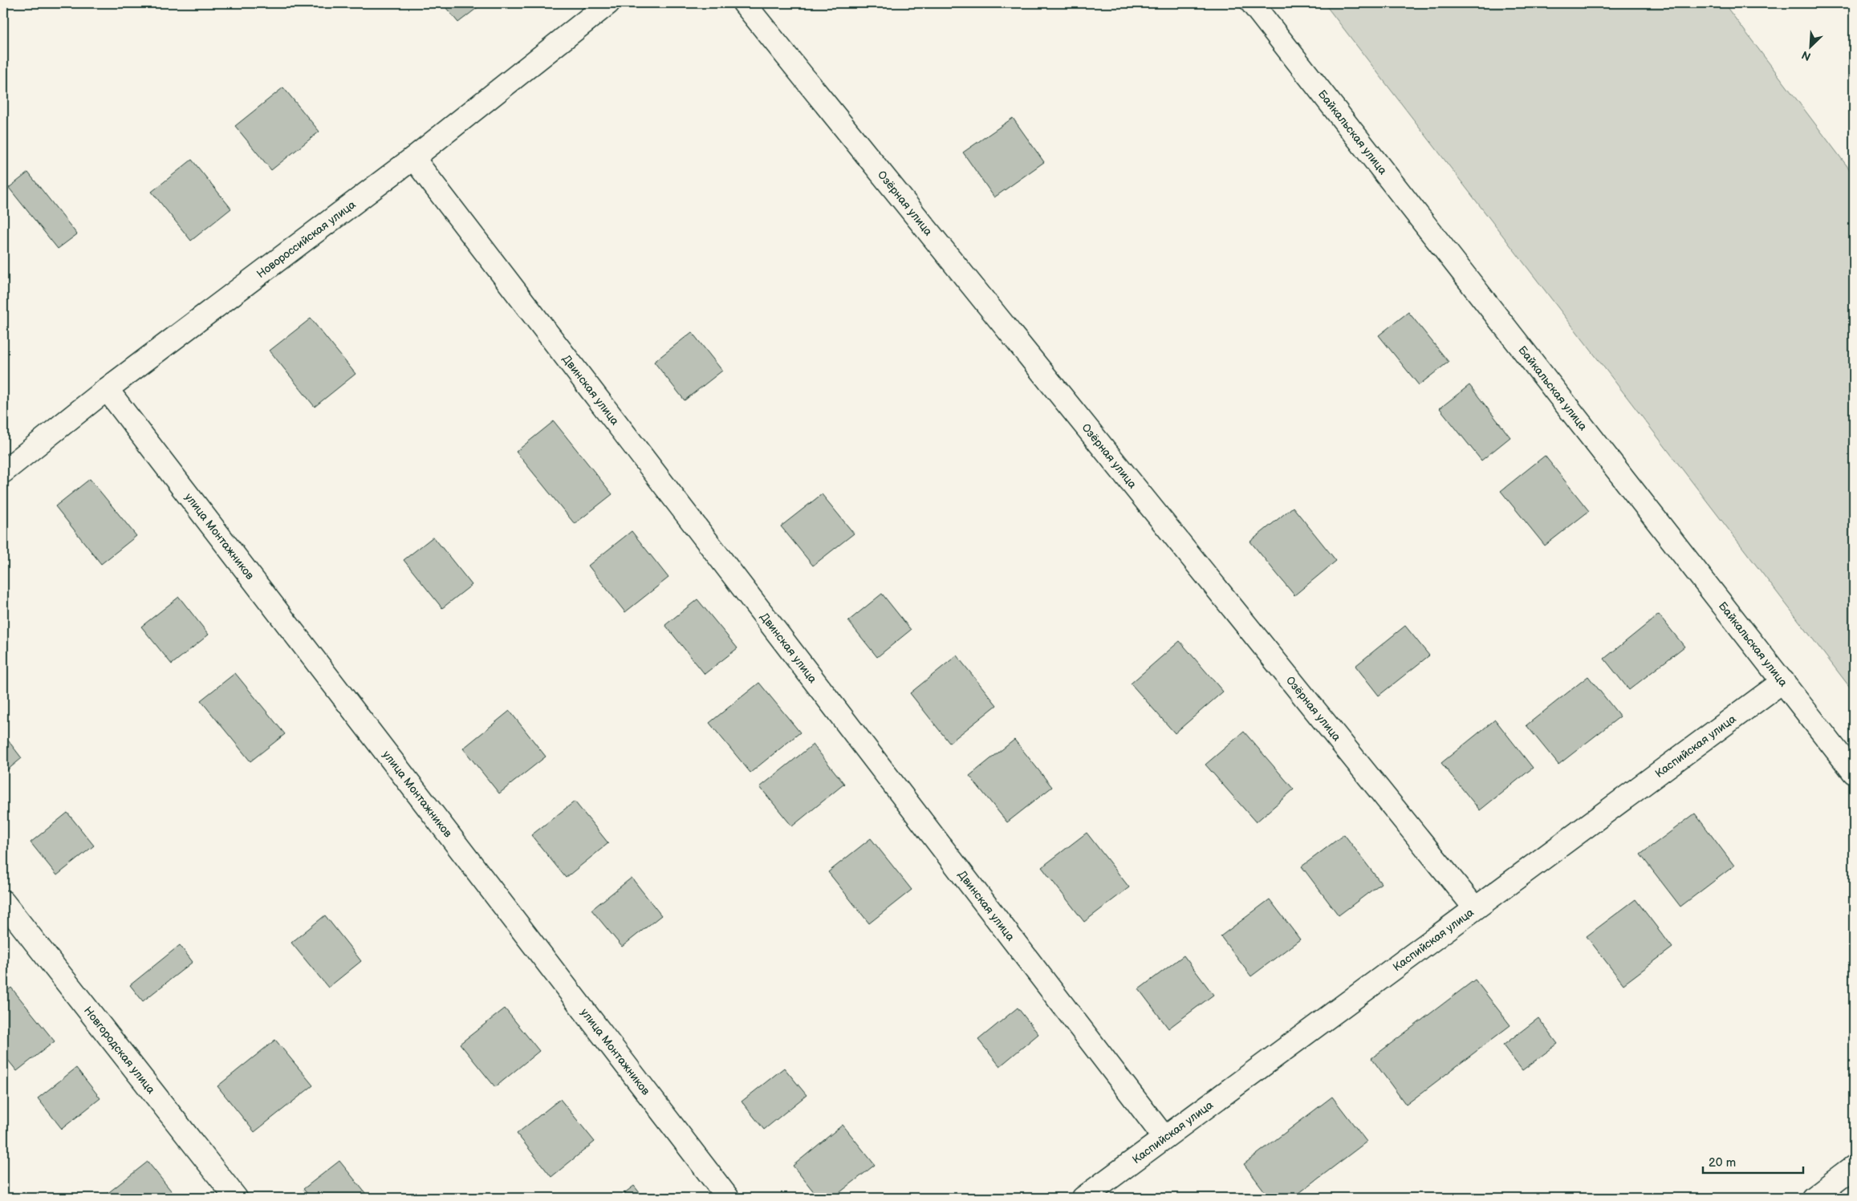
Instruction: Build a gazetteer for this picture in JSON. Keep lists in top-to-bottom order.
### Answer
{
  "streets": {
    "street": [
      "Байкальская улица",
      "Озёрная улица",
      "Новороссийская улица",
      "Двинская улица",
      "улица Монтажников",
      "Каспийская улица",
      "Новгородская улица"
    ]
  },
  "crossings": [
    ["Байкальская улица", "Каспийская улица"],
    ["Озёрная улица", "Каспийская улица"],
    ["Новороссийская улица", "Двинская улица"],
    ["Новороссийская улица", "улица Монтажников"],
    ["Двинская улица", "Каспийская улица"]
  ],
  "scale_bar": "20 m",
  "north": "bottom left"
}
